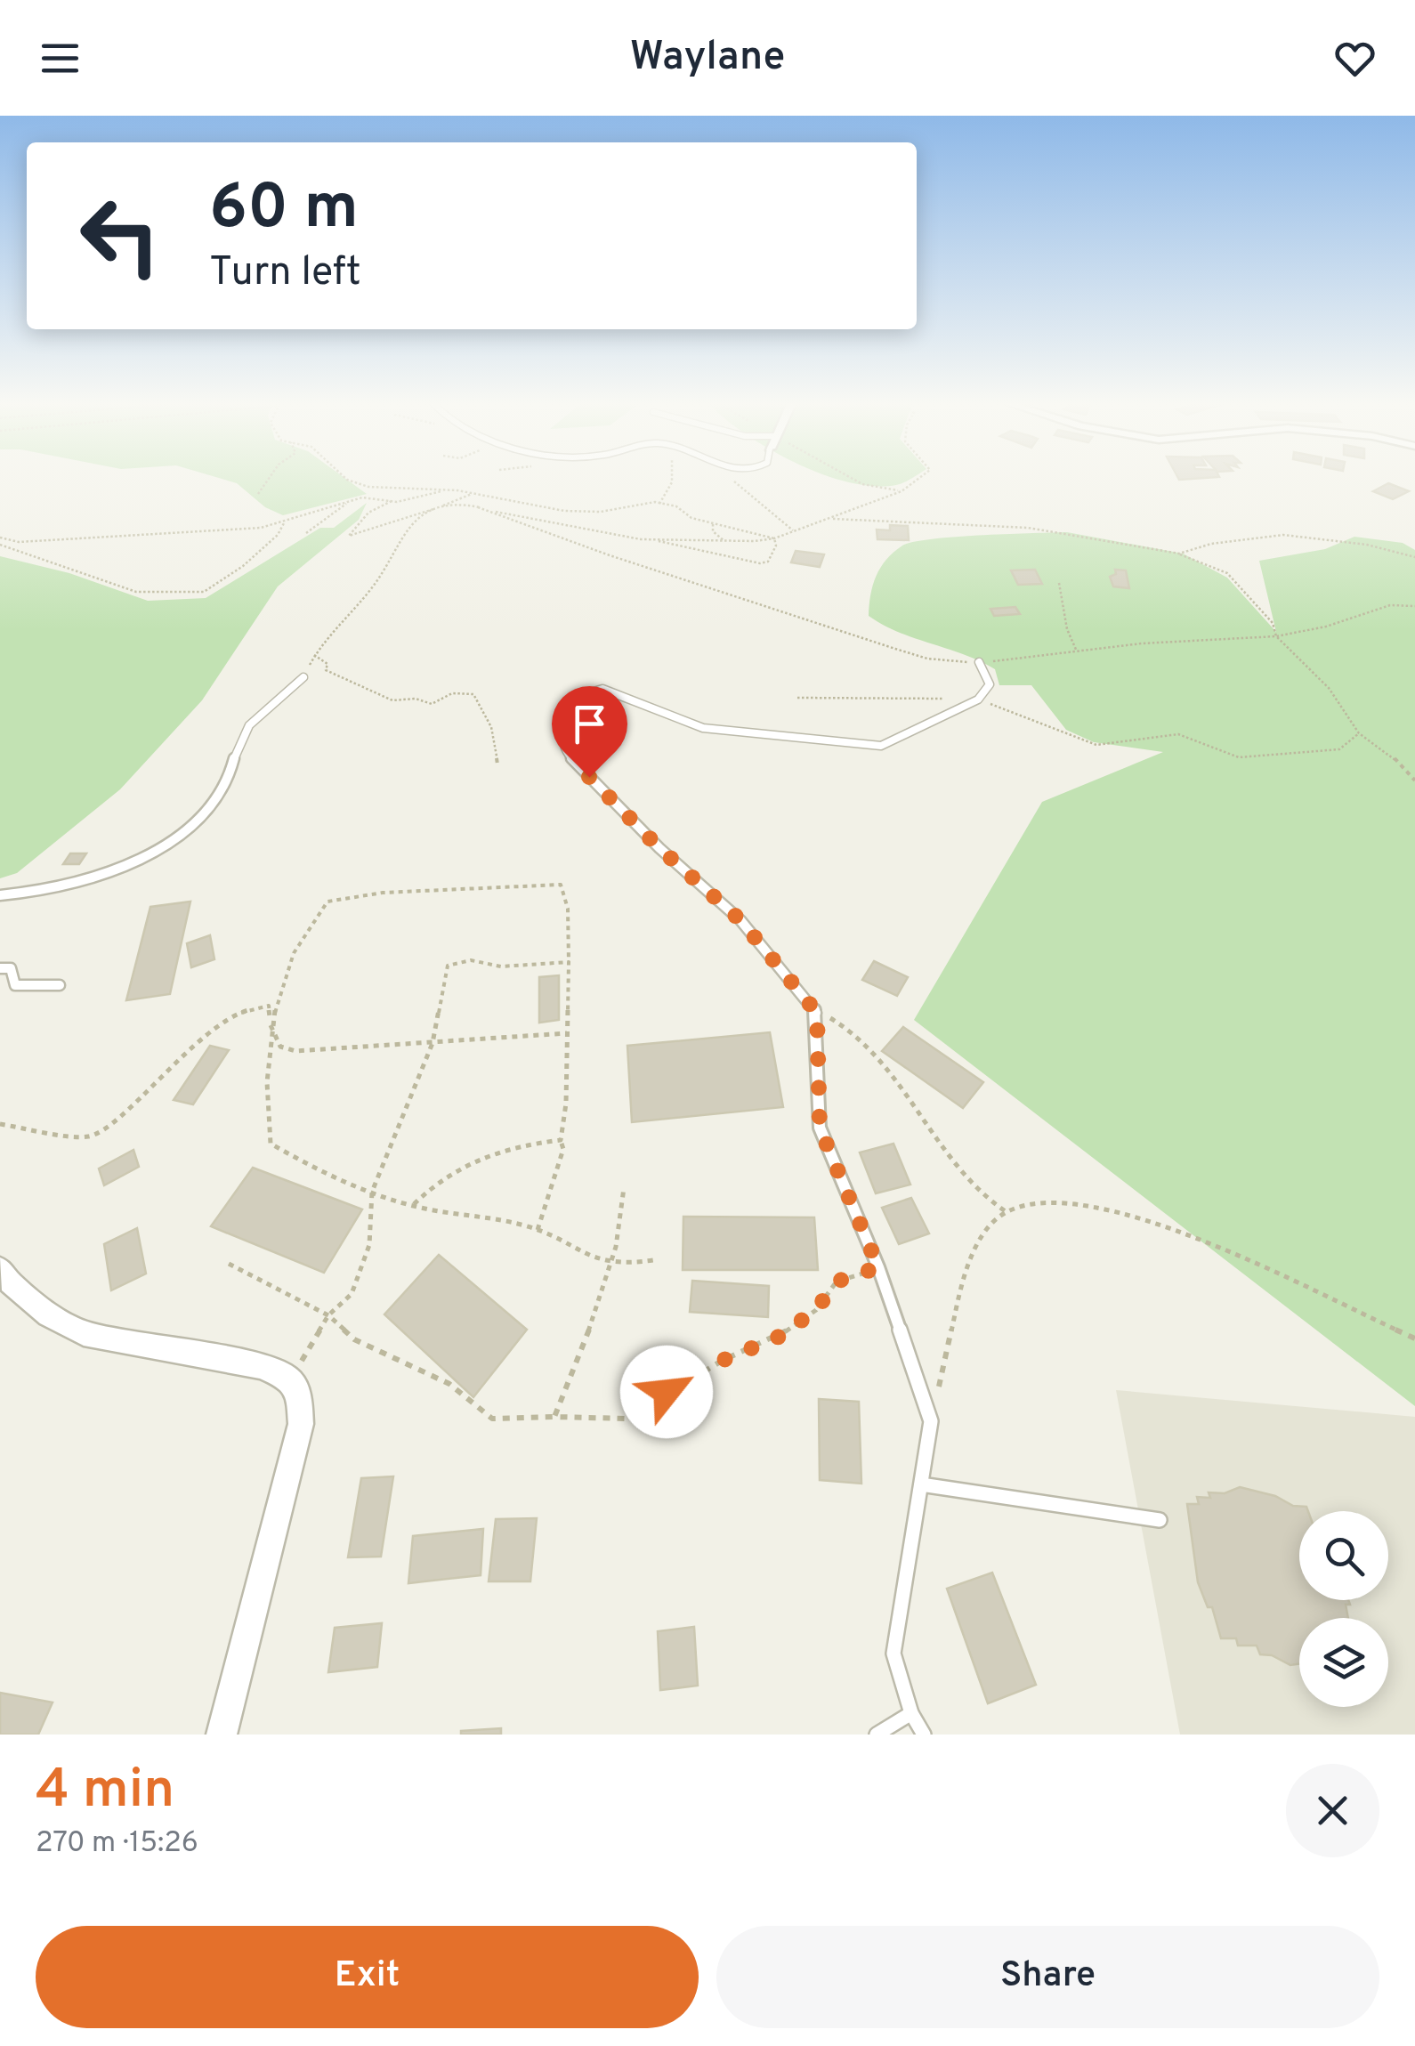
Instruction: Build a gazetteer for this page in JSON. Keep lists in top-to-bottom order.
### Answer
{
  "page": {
    "header": "Waylane",
    "turn": ["60 m", "Turn left"],
    "heading": ["4 min", "270 m · 15:26"],
    "buttons": ["Exit", "Share"]
  }
}
